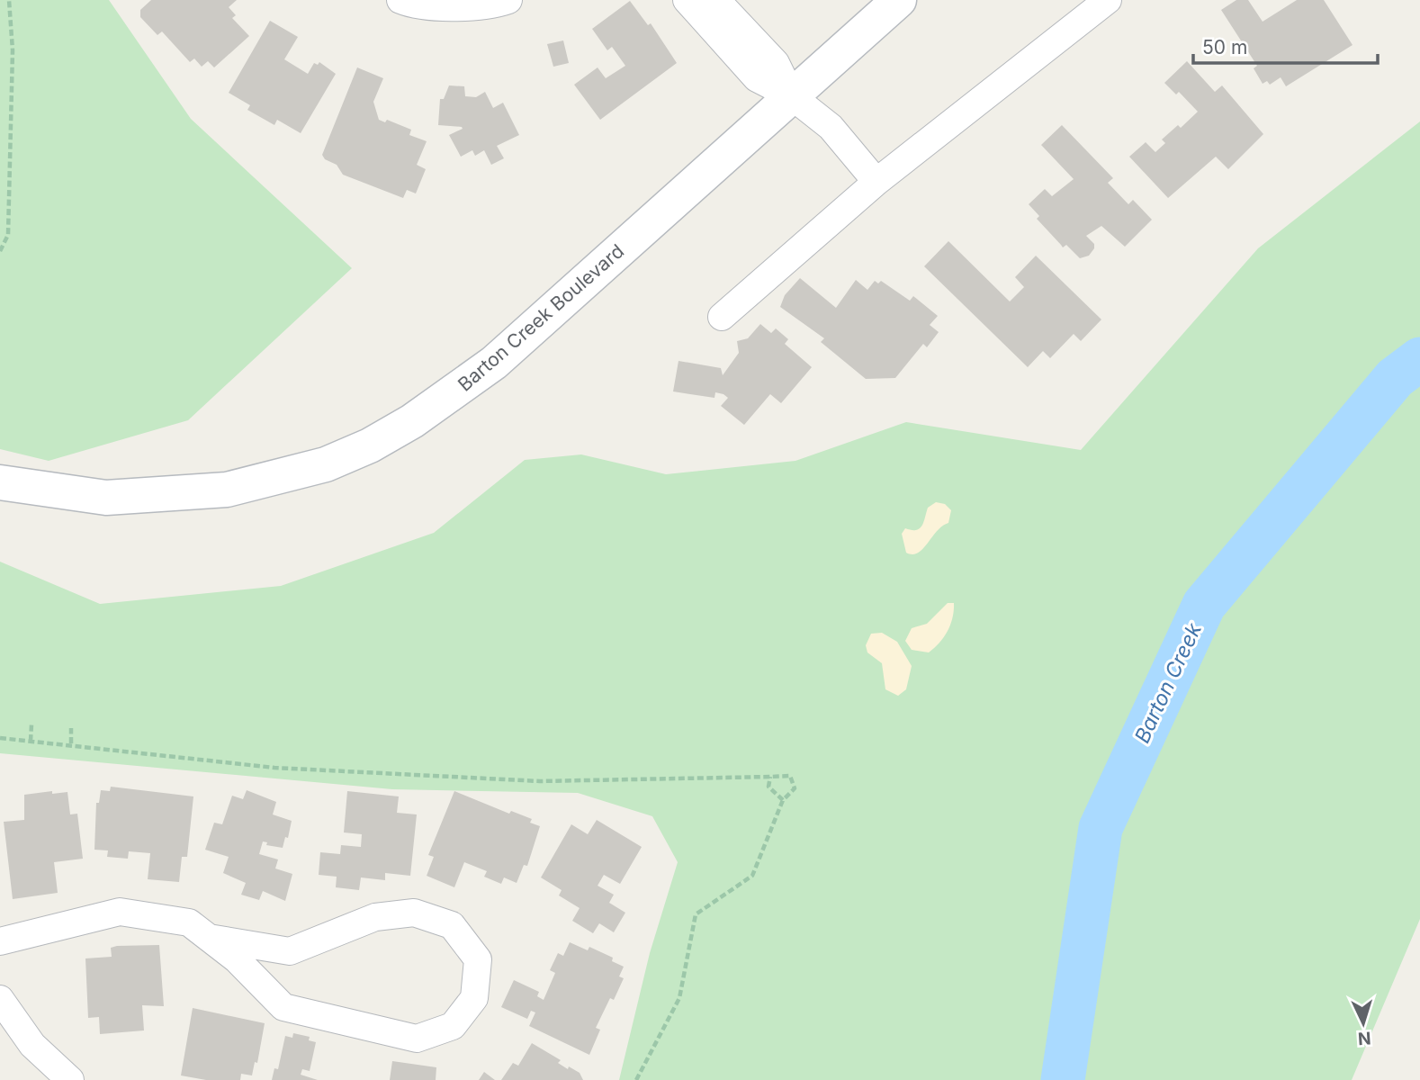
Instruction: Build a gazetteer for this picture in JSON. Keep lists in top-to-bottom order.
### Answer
{
  "streets": {
    "street": ["Barton Creek Boulevard"]
  },
  "water": ["Barton Creek"],
  "scale_bar": "50 m",
  "north": "bottom"
}
